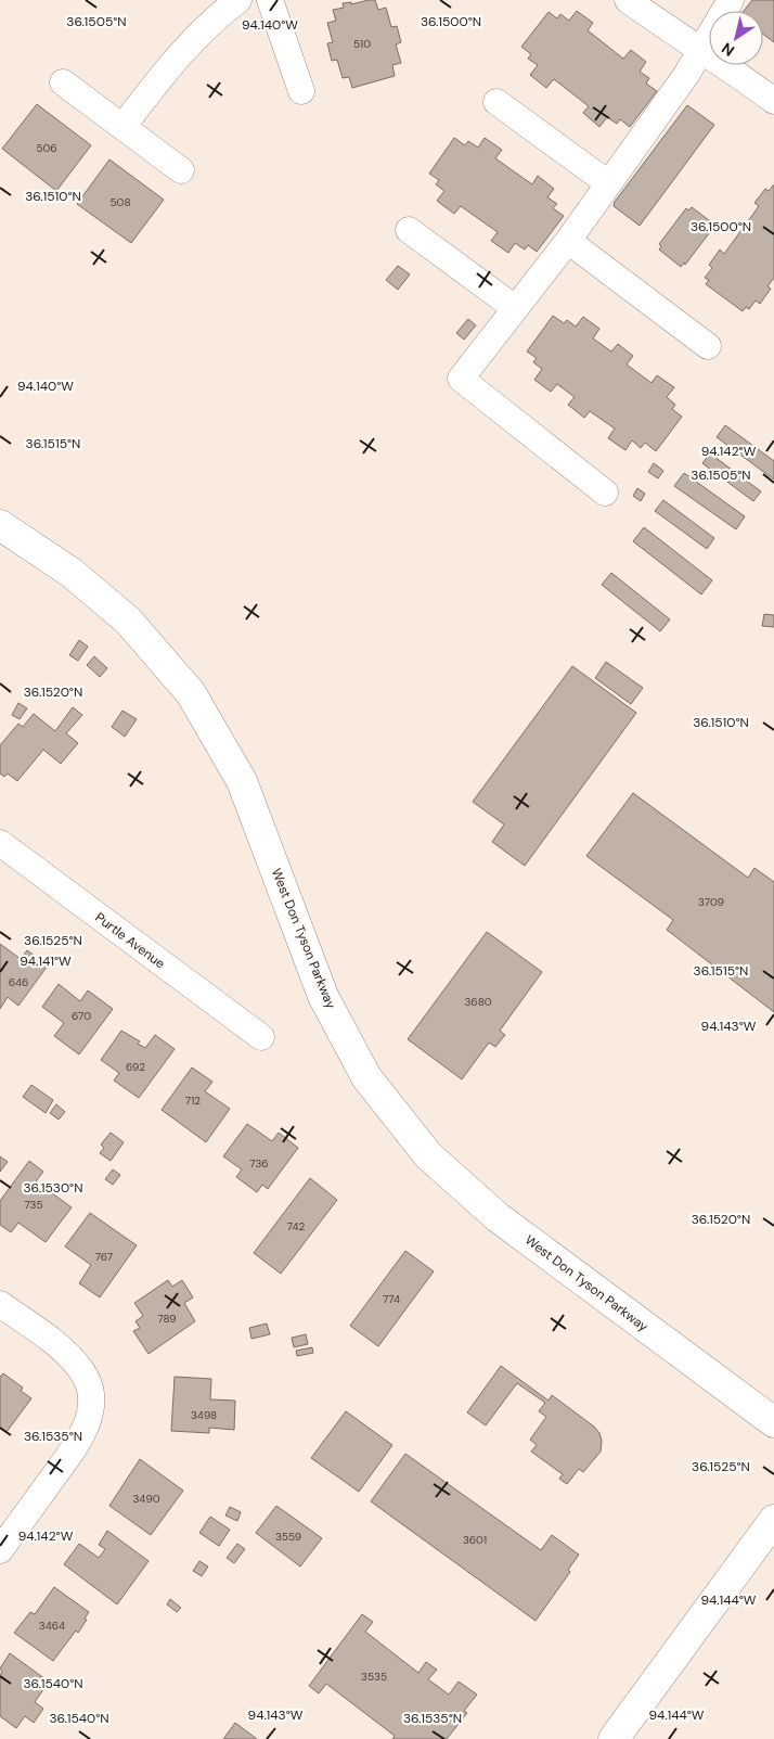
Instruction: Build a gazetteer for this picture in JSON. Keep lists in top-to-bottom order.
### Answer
{
  "streets": {
    "main road": ["West Don Tyson Parkway"],
    "street": ["Purtle Avenue"]
  },
  "house_numbers": [
    "510",
    "506",
    "508",
    "3709",
    "646",
    "3680",
    "670",
    "692",
    "712",
    "736",
    "735",
    "742",
    "767",
    "774",
    "789",
    "3498",
    "3490",
    "3559",
    "3601",
    "3464",
    "3535"
  ],
  "north": "bottom left",
  "coordinates": [
    "36.1500°N",
    "36.1505°N",
    "94.140°W",
    "36.1510°N",
    "36.1515°N",
    "94.142°W",
    "36.1520°N",
    "36.1525°N",
    "94.141°W",
    "94.143°W",
    "36.1530°N",
    "36.1535°N",
    "94.144°W",
    "36.1540°N"
  ]
}
